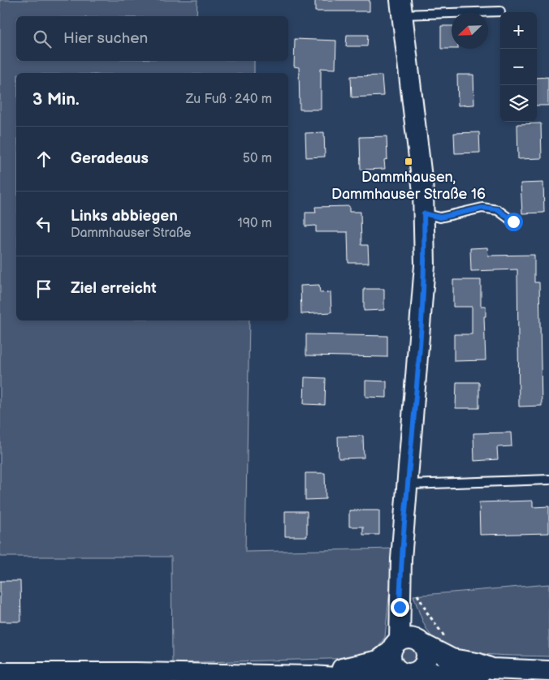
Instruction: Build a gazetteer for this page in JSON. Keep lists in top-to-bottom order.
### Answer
{
  "places": {
    "transit": ["Dammhausen, Dammhauser Straße 16"]
  },
  "north": "bottom left",
  "page": {
    "map_buttons": ["+", "−"],
    "search": "Hier suchen",
    "heading": ["3 Min.", "Zu Fuß · 240 m"],
    "list": [
      ["Geradeaus", "50 m"],
      ["Links abbiegen", "Dammhauser Straße", "190 m"],
      "Ziel erreicht"
    ]
  }
}
